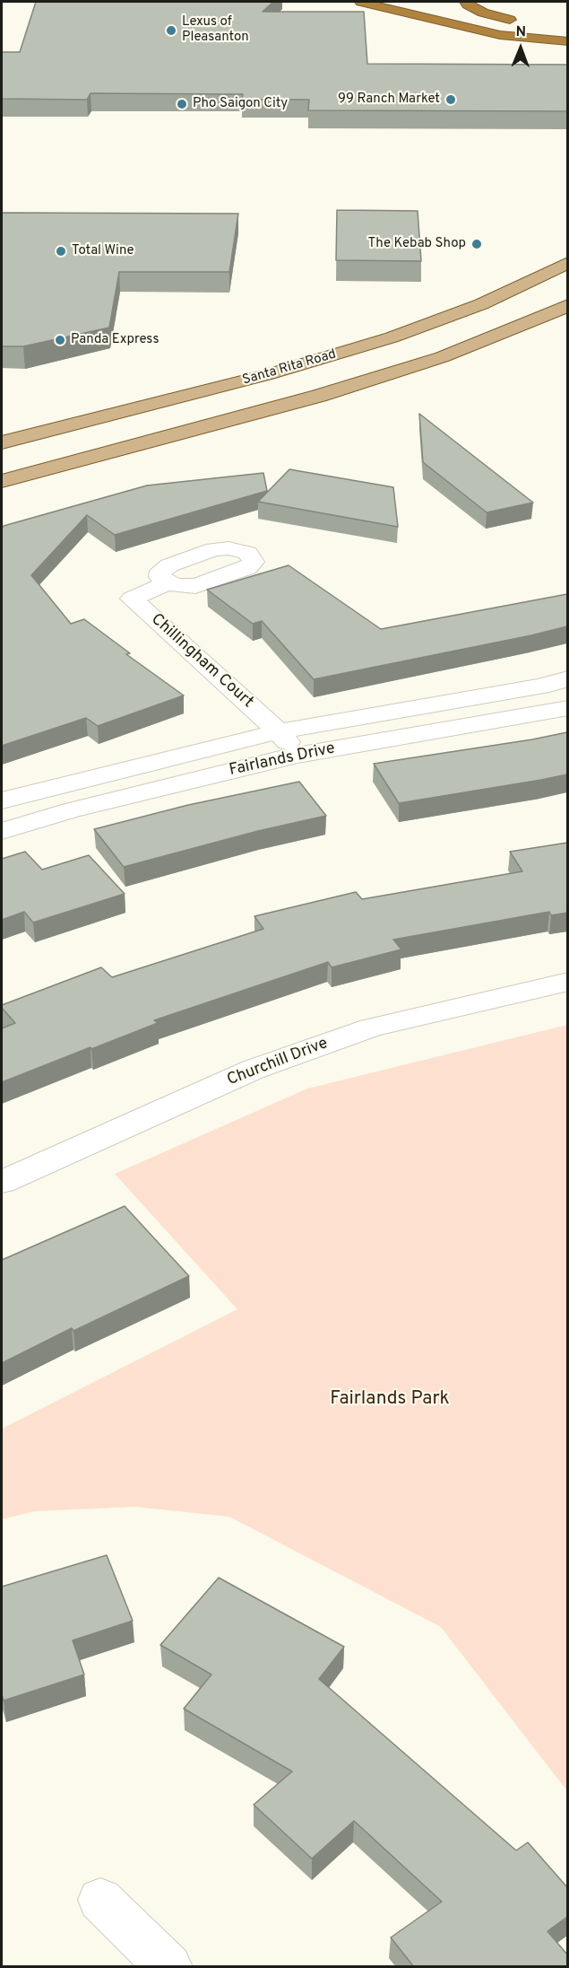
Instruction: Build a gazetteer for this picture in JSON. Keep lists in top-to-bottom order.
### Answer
{
  "streets": {
    "main road": ["Santa Rita Road"],
    "street": ["Chillingham Court", "Fairlands Drive", "Churchill Drive"]
  },
  "crossings": [
    ["Chillingham Court", "Fairlands Drive"]
  ],
  "parks": ["Fairlands Park"],
  "places": [
    "Lexus of Pleasanton",
    "99 Ranch Market",
    "Pho Saigon City",
    "The Kebab Shop",
    "Total Wine",
    "Panda Express"
  ],
  "north": "top"
}
